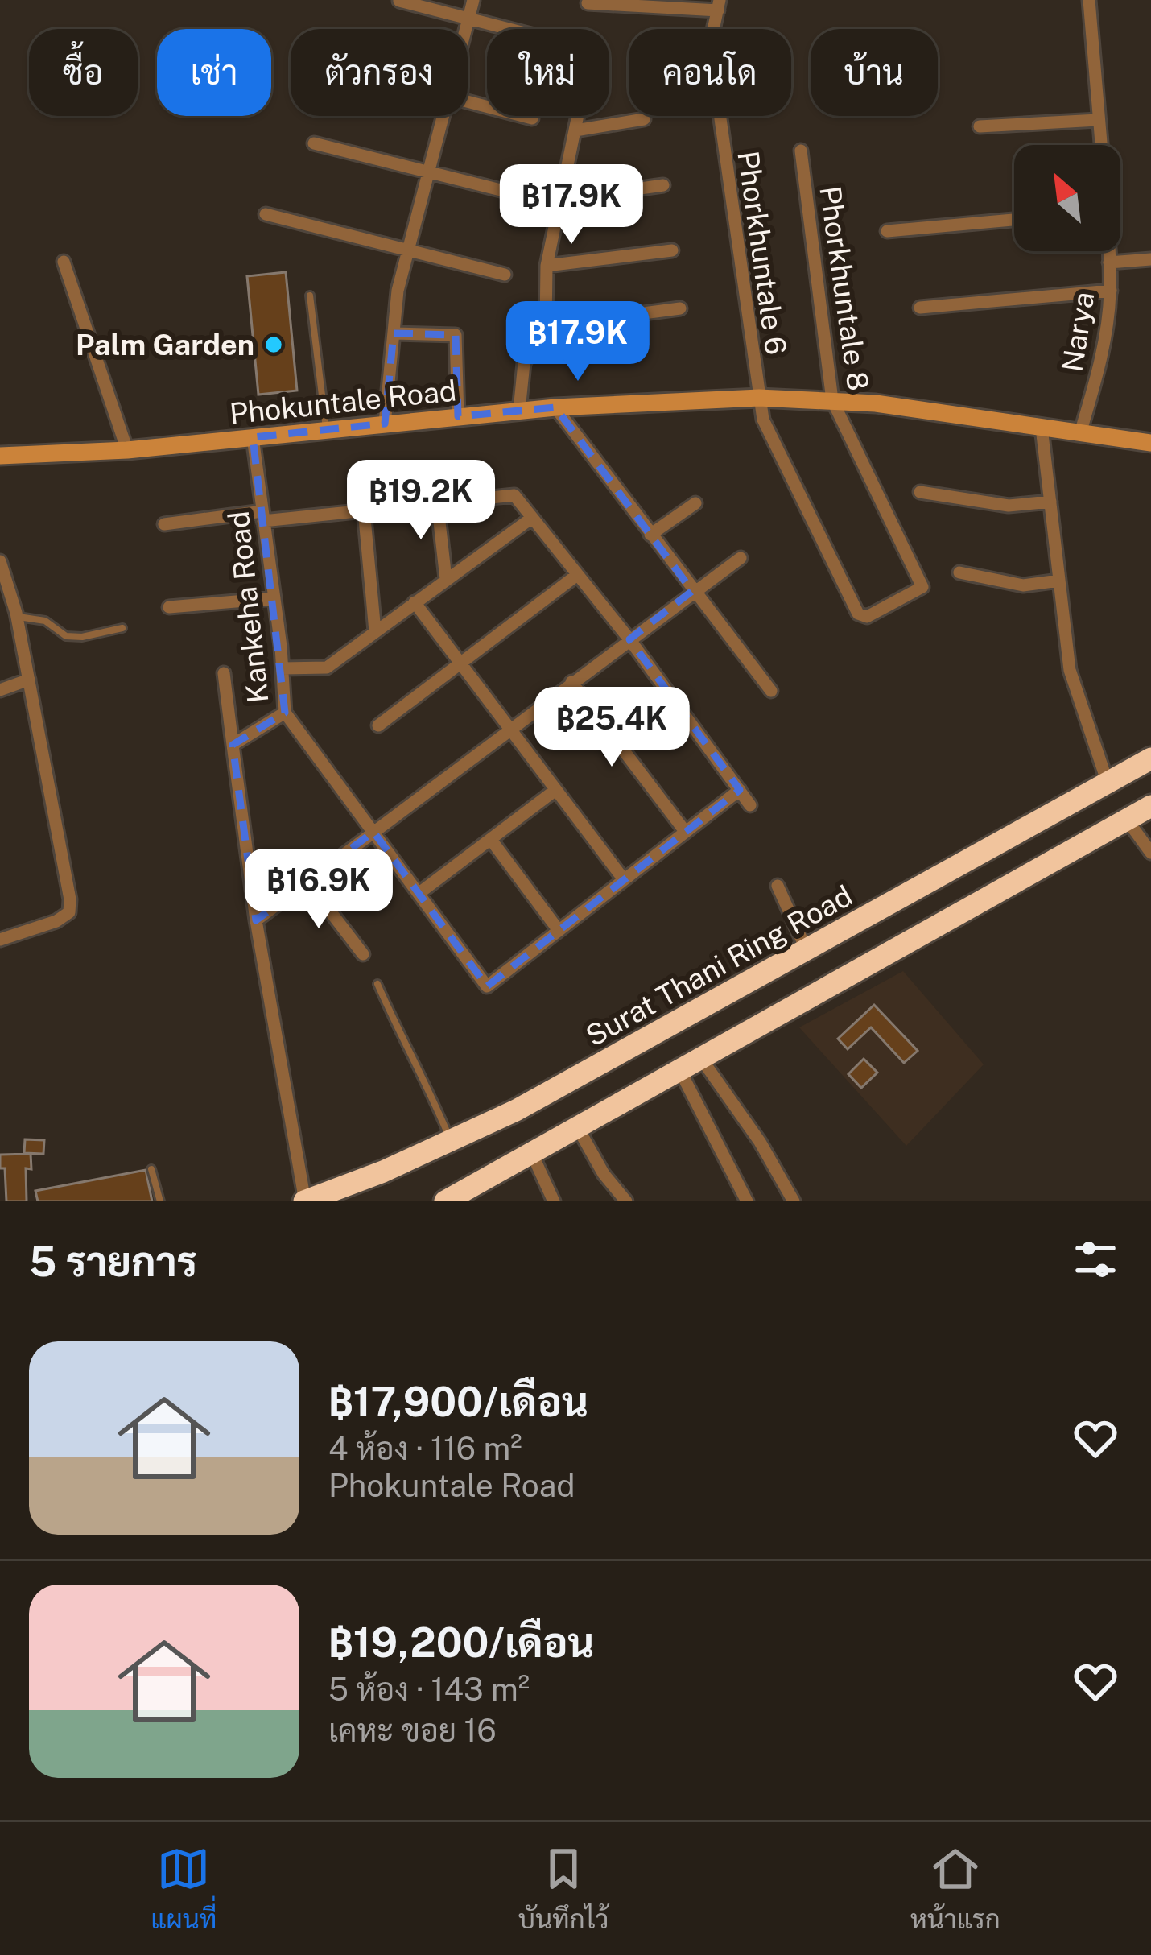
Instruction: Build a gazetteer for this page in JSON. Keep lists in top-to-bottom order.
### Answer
{
  "streets": {
    "highway": ["Surat Thani Ring Road"],
    "street": [
      "Phorkhuntale 6",
      "Phorkhuntale 8",
      "Narya",
      "Phokuntale Road",
      "Kankeha Road"
    ]
  },
  "crossings": [
    ["Phorkhuntale 6", "Phorkhuntale 8"],
    ["Phorkhuntale 6", "Phokuntale Road"],
    ["Phorkhuntale 8", "Phokuntale Road"],
    ["Narya", "Phokuntale Road"],
    ["Phokuntale Road", "Kankeha Road"],
    ["Kankeha Road", "Surat Thani Ring Road"]
  ],
  "places": ["Palm Garden"],
  "north": "top left",
  "page": {
    "chip": [
      "ซื้อ",
      "เช่า",
      "ตัวกรอง",
      "ใหม่",
      "คอนโด",
      "บ้าน"
    ],
    "price": [
      "฿17.9K",
      "฿17.9K",
      "฿19.2K",
      "฿25.4K",
      "฿16.9K"
    ],
    "heading": "5 รายการ",
    "list": [
      {
        "name": "฿17,900/เดือน",
        "note": "4 ห้อง · 116 m² · Phokuntale Road"
      },
      {
        "name": "฿19,200/เดือน",
        "note": "5 ห้อง · 143 m² · เคหะ ขอย 16"
      }
    ],
    "tabs": ["แผนที่", "บันทึกไว้", "หน้าแรก"]
  }
}
